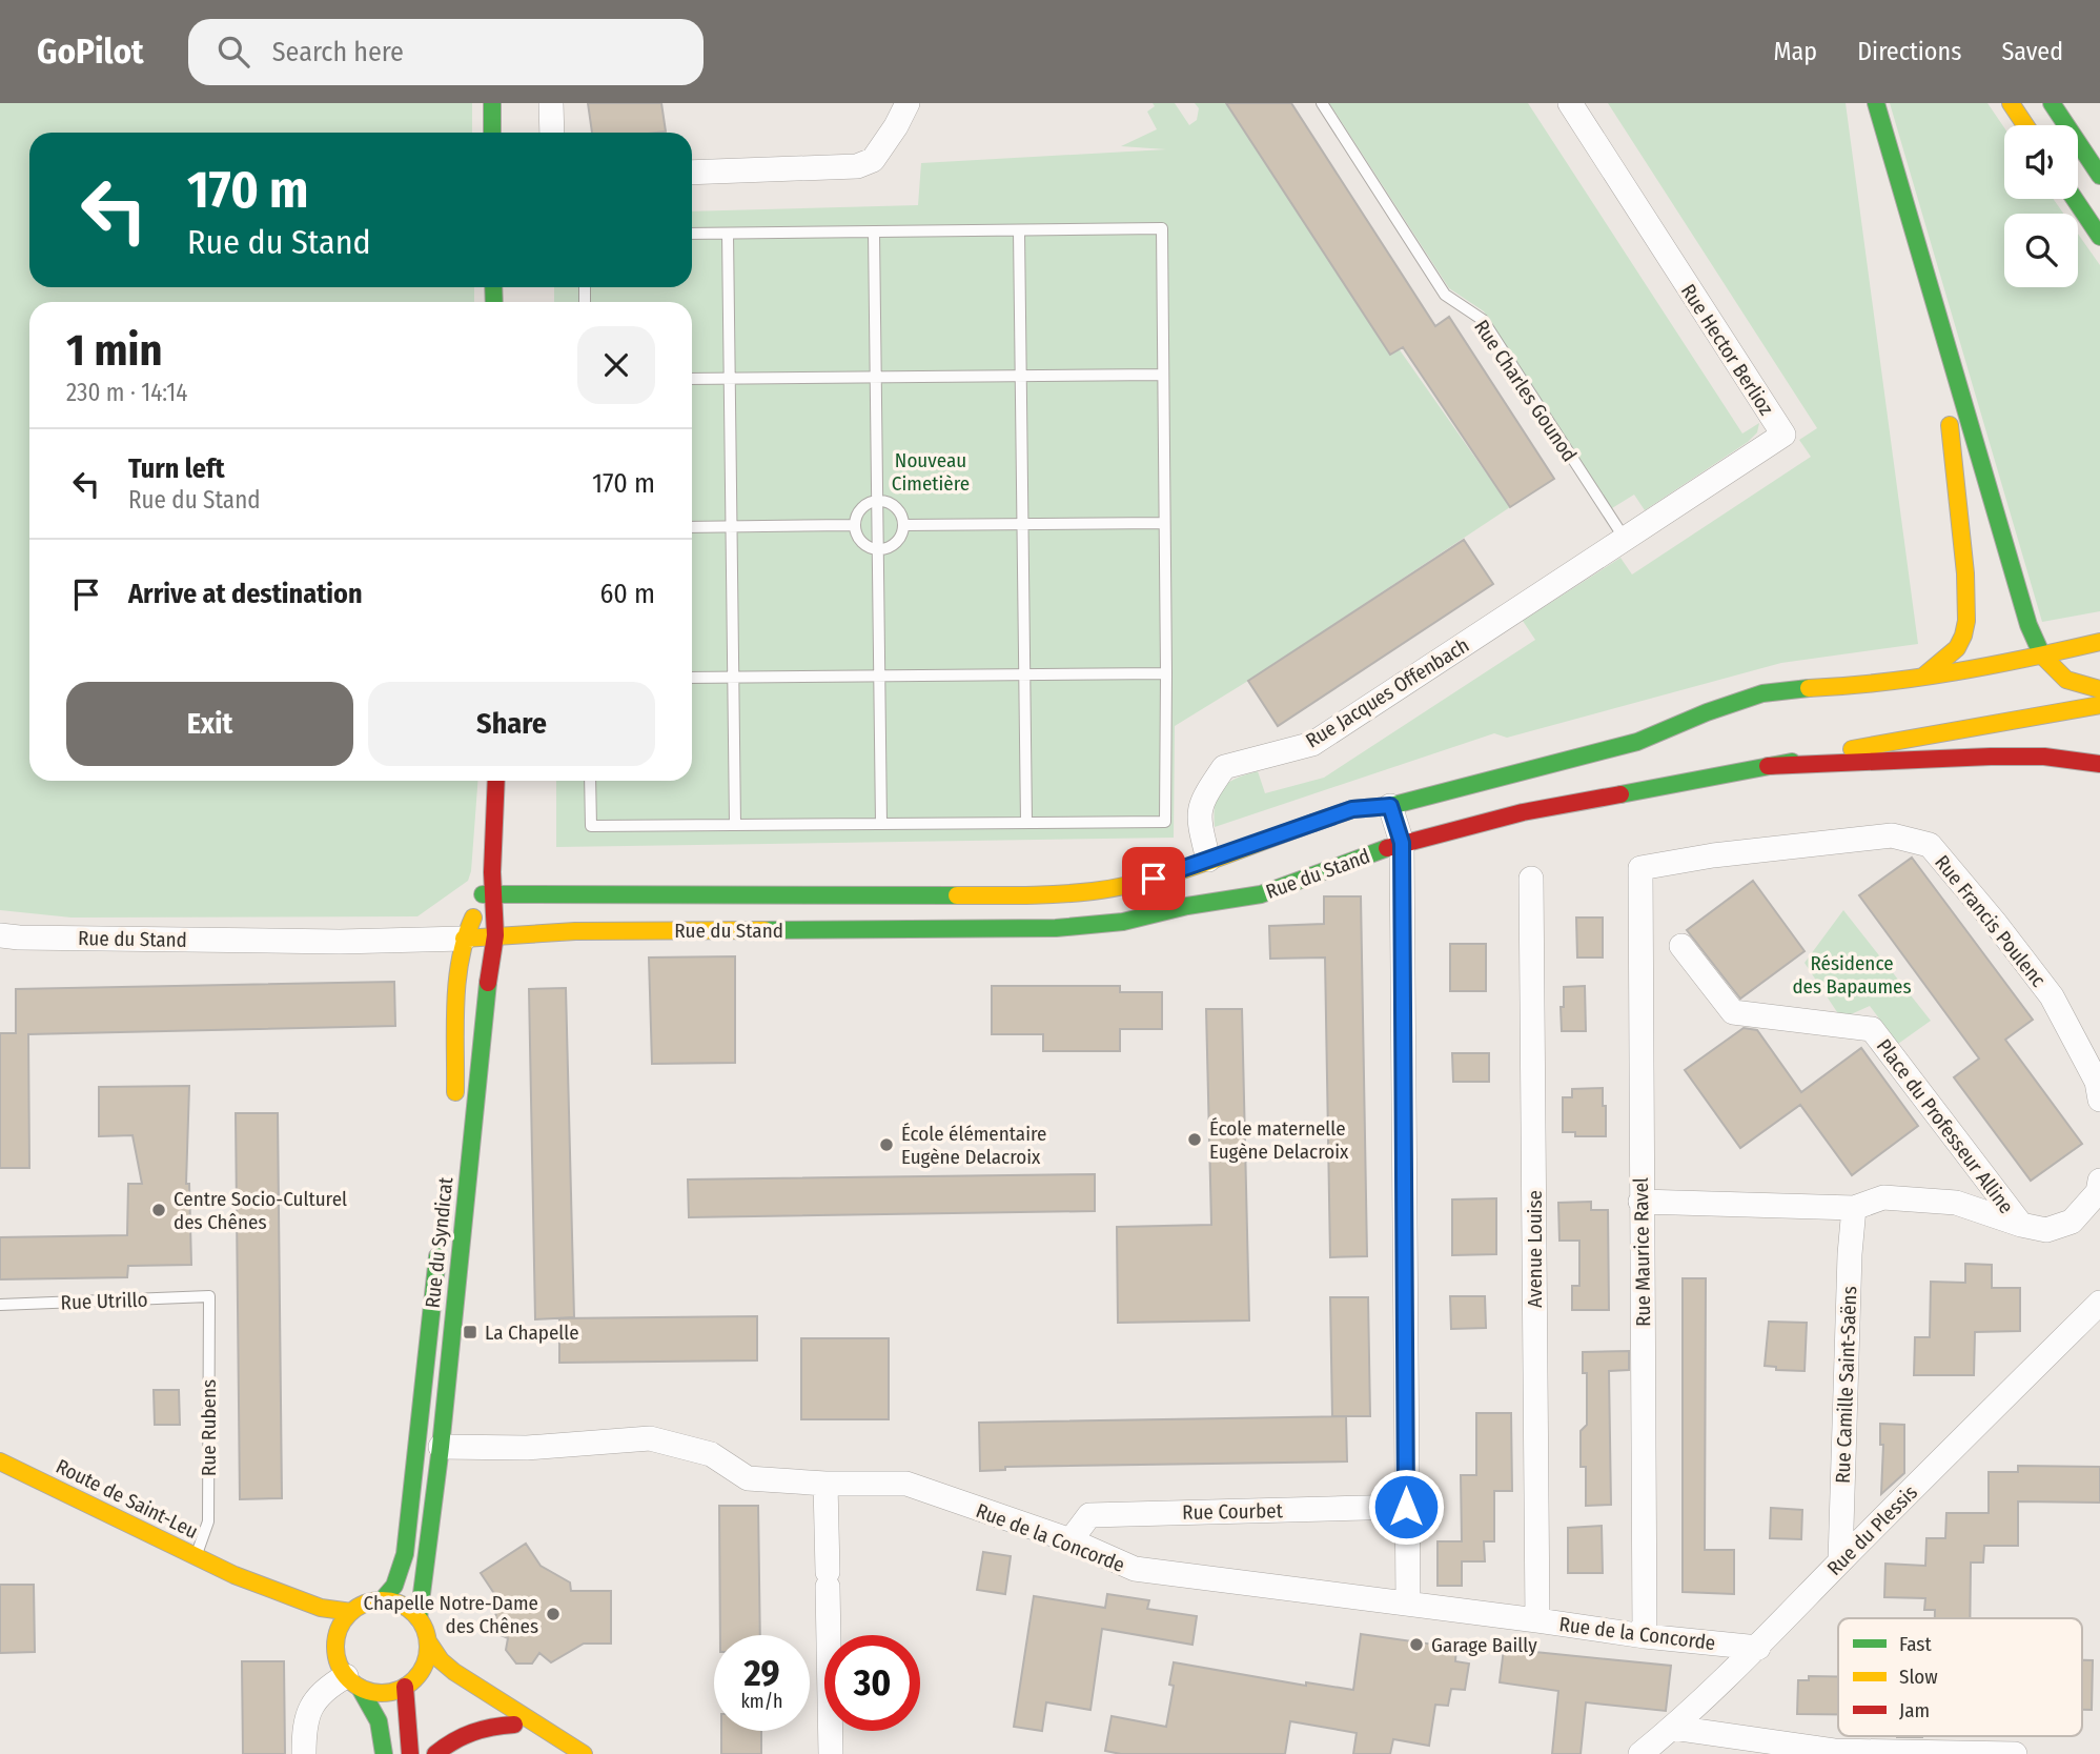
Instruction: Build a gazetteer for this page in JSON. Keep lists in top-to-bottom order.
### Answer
{
  "streets": {
    "main road": ["Rue du Stand", "Rue du Syndicat", "Route de Saint-Leu"],
    "street": [
      "Rue Hector Berlioz",
      "Rue Jacques Offenbach",
      "Rue Francis Poulenc",
      "Place du Professeur Alline",
      "Avenue Louise",
      "Rue Maurice Ravel",
      "Rue Camille Saint-Saëns",
      "Rue Courbet",
      "Rue du Plessis",
      "Rue de la Concorde"
    ],
    "lane": ["Rue Charles Gounod", "Rue Utrillo", "Rue Rubens"]
  },
  "crossings": [
    ["Rue Hector Berlioz", "Rue Charles Gounod"],
    ["Rue Hector Berlioz", "Rue Jacques Offenbach"],
    ["Rue Charles Gounod", "Rue Jacques Offenbach"],
    ["Rue Jacques Offenbach", "Rue du Stand"],
    ["Rue du Stand", "Rue du Syndicat"],
    ["Rue Francis Poulenc", "Rue Maurice Ravel"],
    ["Rue du Syndicat", "Route de Saint-Leu"],
    ["Rue du Syndicat", "Rue de la Concorde"],
    ["Avenue Louise", "Rue de la Concorde"],
    ["Rue Maurice Ravel", "Rue de la Concorde"],
    ["Rue Utrillo", "Rue Rubens"],
    ["Rue Camille Saint-Saëns", "Rue du Plessis"],
    ["Rue Rubens", "Route de Saint-Leu"],
    ["Rue Courbet", "Rue de la Concorde"],
    ["Rue du Plessis", "Rue de la Concorde"]
  ],
  "parks": ["Nouveau Cimetière", "Résidence des Bapaumes"],
  "places": {
    "other": [
      "École maternelle Eugène Delacroix",
      "École élémentaire Eugène Delacroix",
      "Centre Socio-Culturel des Chênes",
      "Chapelle Notre-Dame des Chênes",
      "Garage Bailly"
    ],
    "transit": ["La Chapelle"]
  },
  "legend": ["Fast", "Slow", "Jam"],
  "page": {
    "header": "GoPilot",
    "search": "Search here",
    "nav": ["Map", "Directions", "Saved"],
    "turn": ["170 m", "Rue du Stand"],
    "heading": ["1 min", "230 m · 14:14"],
    "list": [
      {
        "name": "Turn left",
        "note": "Rue du Stand",
        "value": "170 m"
      },
      {
        "name": "Arrive at destination",
        "value": "60 m"
      }
    ],
    "buttons": ["Exit", "Share"],
    "speed": "29 km/h",
    "limit": "30"
  }
}
